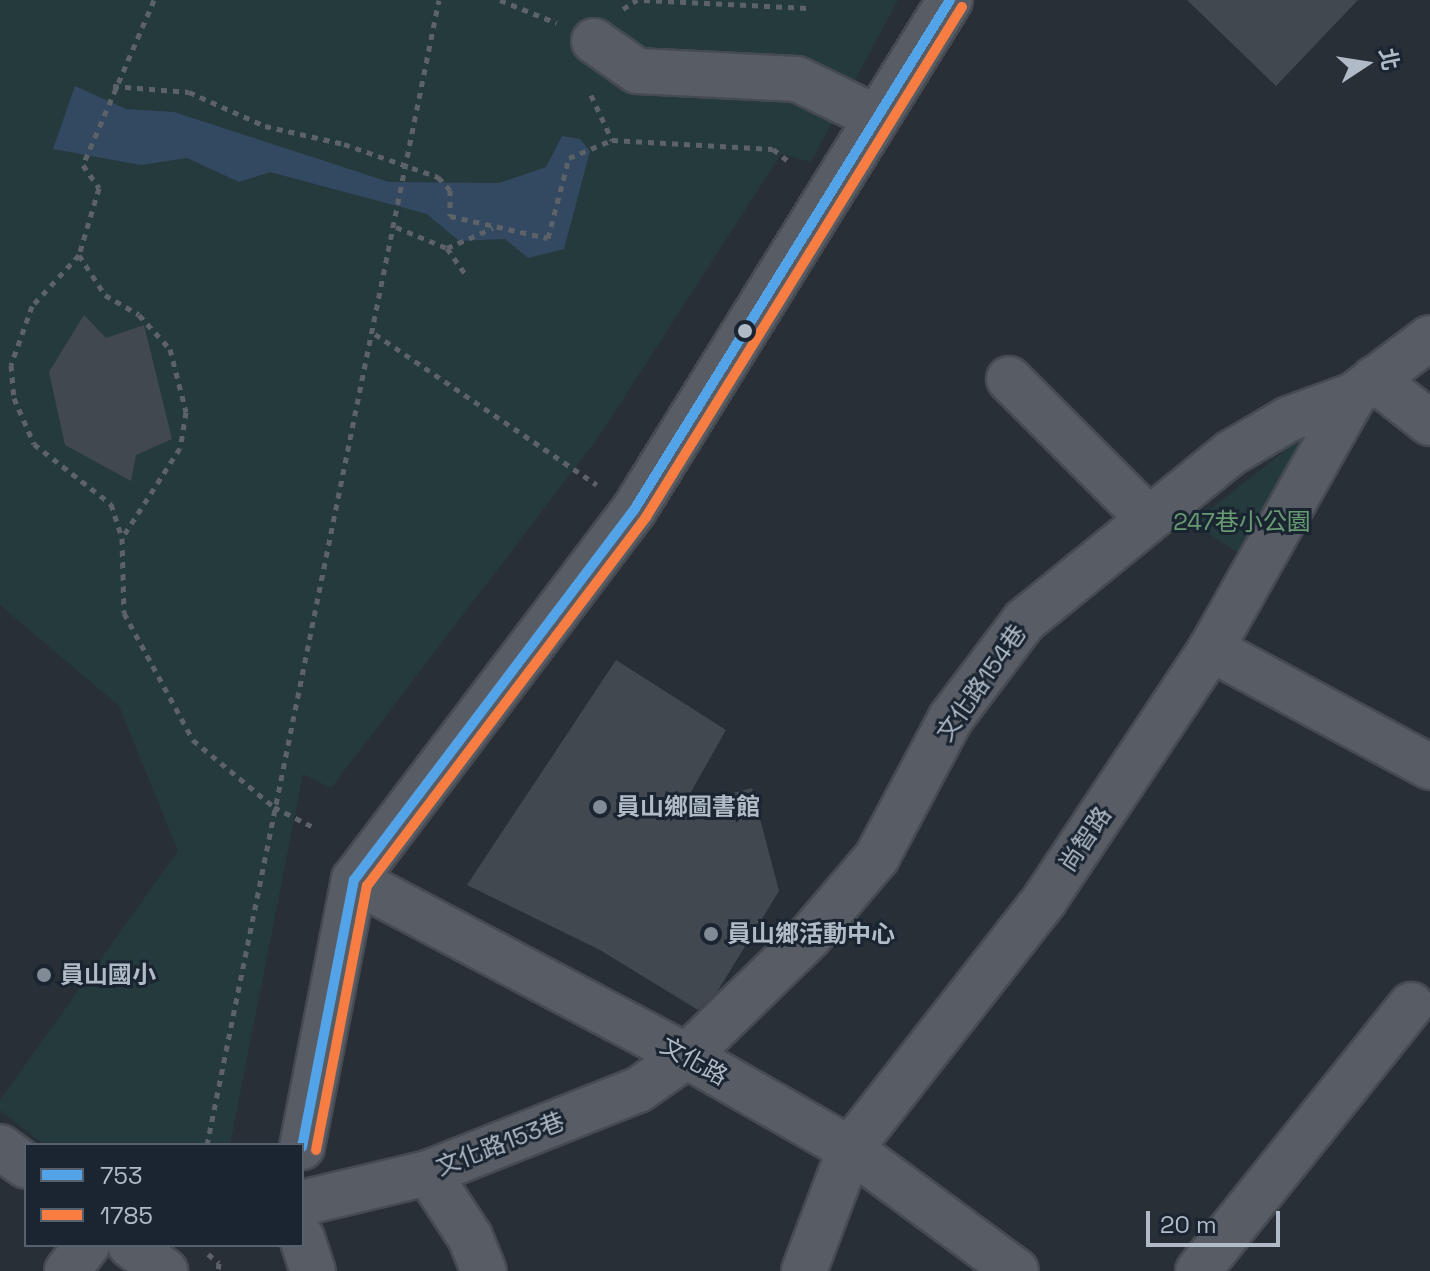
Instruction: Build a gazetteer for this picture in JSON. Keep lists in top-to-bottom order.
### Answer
{
  "streets": {
    "street": [
      "文化路154巷",
      "尚智路",
      "文化路",
      "文化路153巷"
    ]
  },
  "crossings": [
    ["文化路154巷", "尚智路"],
    ["文化路154巷", "文化路"],
    ["文化路154巷", "文化路153巷"],
    ["尚智路", "文化路"],
    ["文化路", "文化路153巷"]
  ],
  "parks": ["247巷小公園"],
  "places": ["員山鄉圖書館", "員山鄉活動中心", "員山國小"],
  "lines": ["transit line 753", "transit line 1785"],
  "legend": ["753", "1785"],
  "scale_bar": "20 m",
  "north": "right"
}
